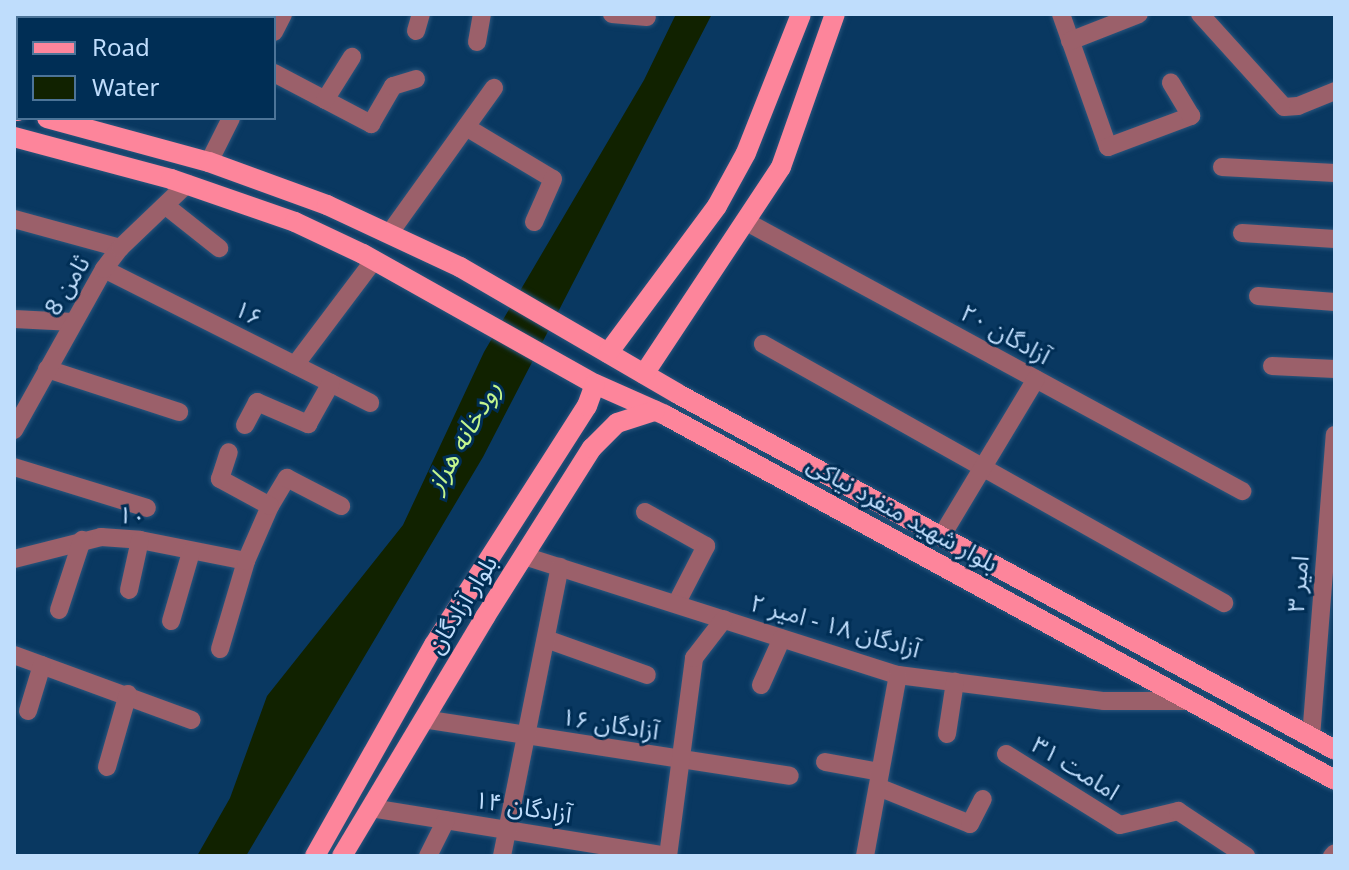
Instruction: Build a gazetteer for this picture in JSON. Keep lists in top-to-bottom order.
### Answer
{
  "streets": {
    "main road": ["بلوار شهید منفرد نیاکی", "بلوار آزادگان"],
    "street": [
      "ثامن 8",
      "۱۶",
      "آزادگان ۲۰",
      "۱۰",
      "امیر ۳",
      "آزادگان ۱۸ - امیر ۲",
      "آزادگان ۱۶",
      "امامت ۳۱",
      "آزادگان ۱۴"
    ]
  },
  "crossings": [
    ["ثامن 8", "۱۶"],
    ["ثامن 8", "بلوار شهید منفرد نیاکی"],
    ["بلوار شهید منفرد نیاکی", "امیر ۳"],
    ["بلوار شهید منفرد نیاکی", "بلوار آزادگان"],
    ["بلوار شهید منفرد نیاکی", "آزادگان ۱۸ - امیر ۲"],
    ["بلوار آزادگان", "آزادگان ۱۸ - امیر ۲"],
    ["بلوار آزادگان", "آزادگان ۱۶"],
    ["بلوار آزادگان", "آزادگان ۱۴"]
  ],
  "water": ["رودخانه هراز"],
  "legend": ["Road", "Water"]
}
